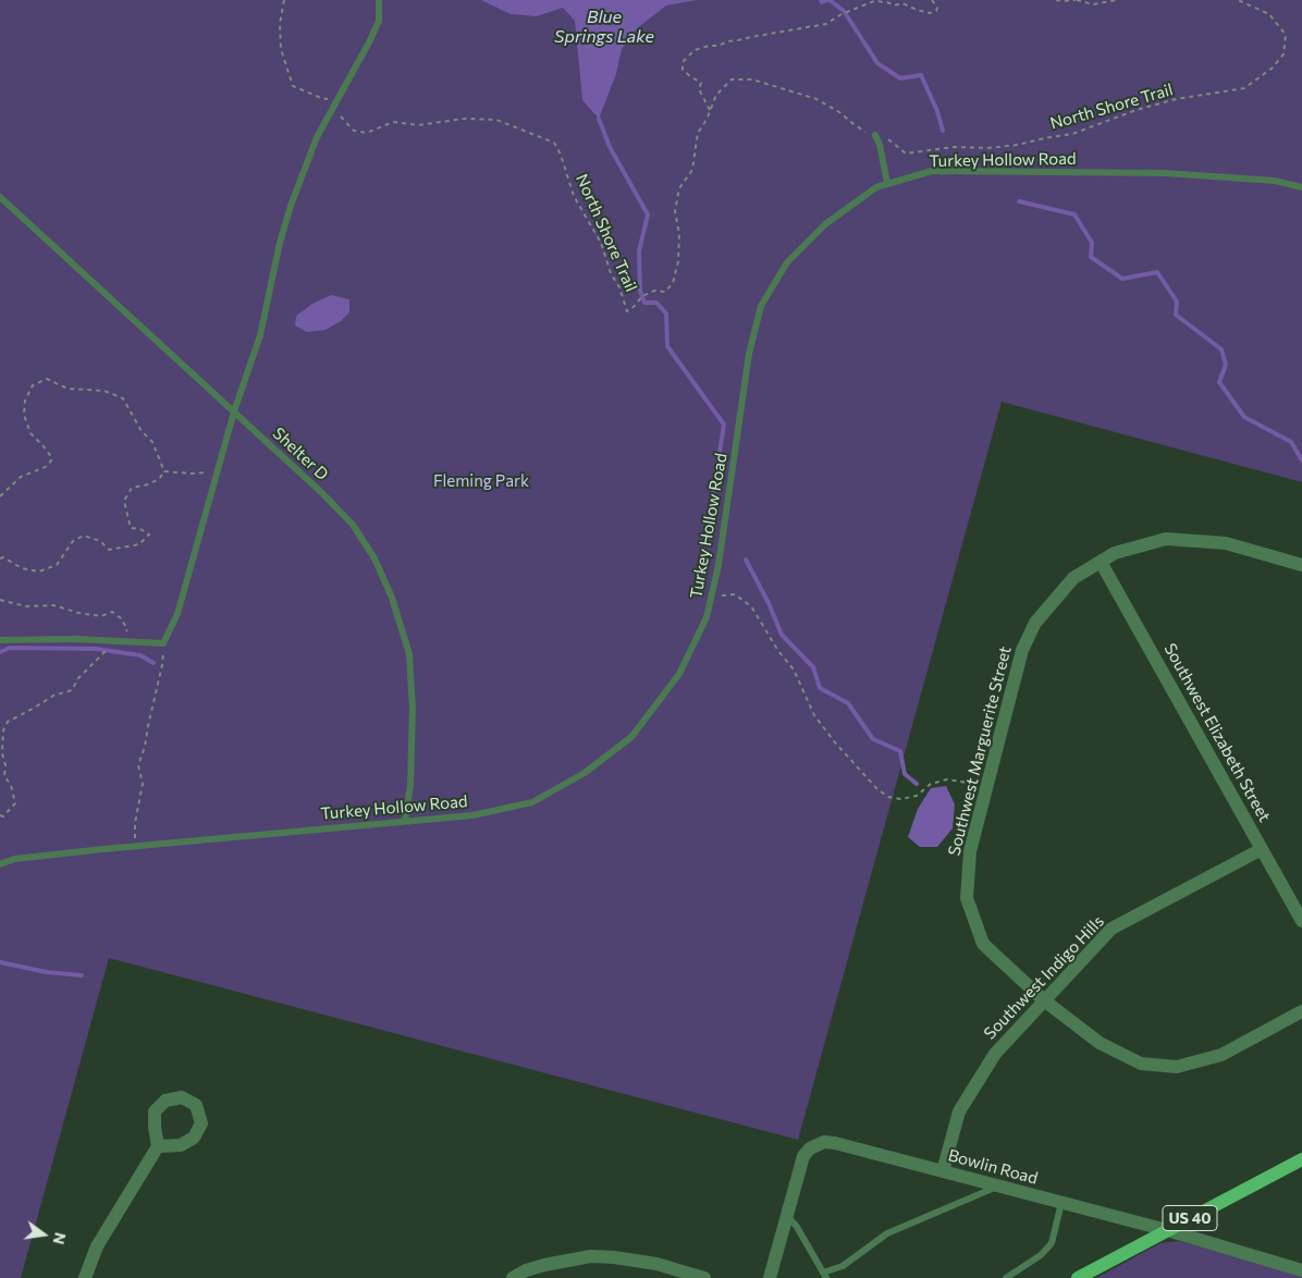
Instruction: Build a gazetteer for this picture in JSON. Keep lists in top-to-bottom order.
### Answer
{
  "streets": {
    "main road": ["US 40"],
    "street": [
      "Southwest Elizabeth Street",
      "Southwest Marguerite Street",
      "Southwest Indigo Hills",
      "Bowlin Road"
    ],
    "lane": ["Turkey Hollow Road", "Shelter D"],
    "path": ["North Shore Trail"]
  },
  "crossings": [
    ["Turkey Hollow Road", "Shelter D"],
    ["Southwest Elizabeth Street", "Southwest Marguerite Street"],
    ["Southwest Elizabeth Street", "Southwest Indigo Hills"],
    ["Southwest Marguerite Street", "Southwest Indigo Hills"],
    ["Southwest Indigo Hills", "Bowlin Road"],
    ["Bowlin Road", "US 40"]
  ],
  "water": ["Blue Springs Lake"],
  "parks": ["Fleming Park"],
  "north": "right"
}
